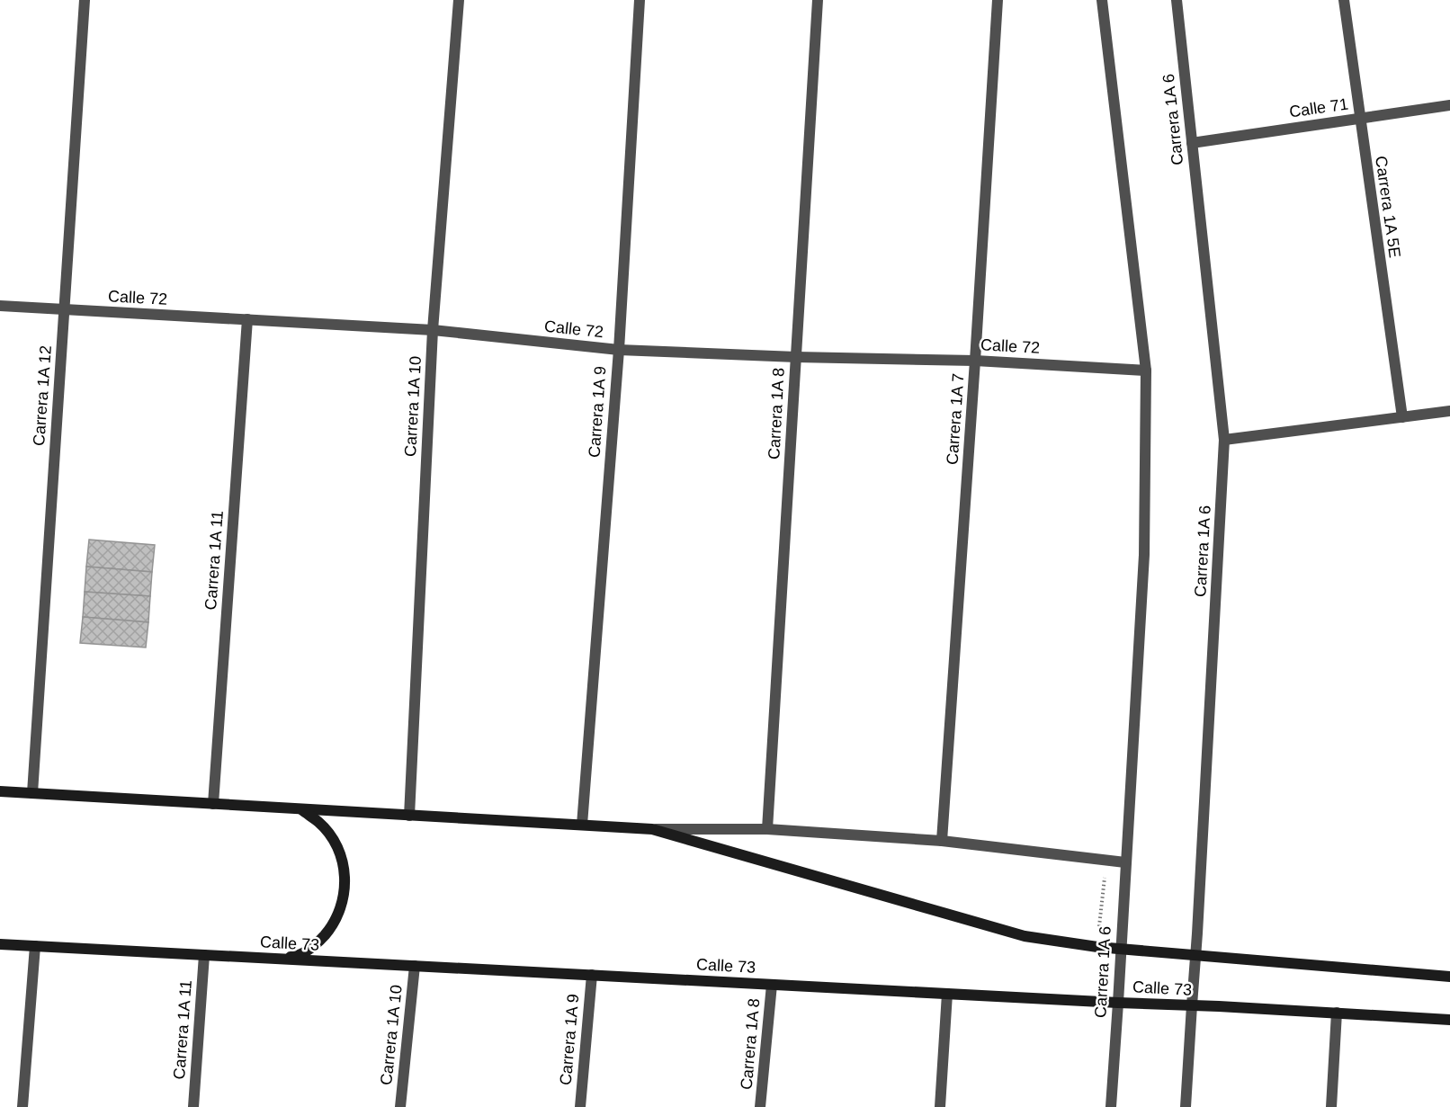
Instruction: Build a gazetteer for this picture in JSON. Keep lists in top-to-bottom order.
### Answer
{
  "streets": {
    "main road": ["Calle 73"],
    "street": [
      "Calle 71",
      "Carrera 1A 6",
      "Carrera 1A 5E",
      "Calle 72",
      "Carrera 1A 12",
      "Carrera 1A 10",
      "Carrera 1A 9",
      "Carrera 1A 8",
      "Carrera 1A 7",
      "Carrera 1A 11"
    ]
  },
  "crossings": [
    ["Calle 71", "Carrera 1A 6"],
    ["Calle 71", "Carrera 1A 5E"],
    ["Carrera 1A 6", "Calle 72"],
    ["Carrera 1A 6", "Calle 73"],
    ["Calle 72", "Carrera 1A 12"],
    ["Calle 72", "Carrera 1A 10"],
    ["Calle 72", "Carrera 1A 9"],
    ["Calle 72", "Carrera 1A 8"],
    ["Calle 72", "Carrera 1A 7"],
    ["Calle 72", "Carrera 1A 11"],
    ["Carrera 1A 10", "Calle 73"],
    ["Carrera 1A 9", "Calle 73"],
    ["Carrera 1A 8", "Calle 73"],
    ["Carrera 1A 11", "Calle 73"]
  ]
}
